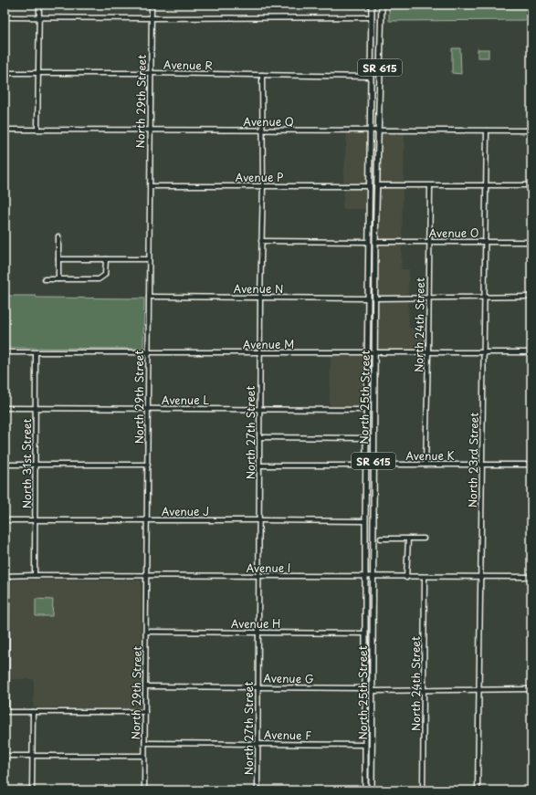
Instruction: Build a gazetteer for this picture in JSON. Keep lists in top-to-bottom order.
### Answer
{
  "streets": {
    "main road": ["SR 615", "North 25th Street"],
    "street": [
      "Avenue R",
      "North 29th Street",
      "Avenue Q",
      "Avenue P",
      "Avenue O",
      "Avenue N",
      "North 24th Street",
      "Avenue M",
      "Avenue L",
      "North 27th Street",
      "Avenue K",
      "North 23rd Street",
      "North 31st Street",
      "Avenue J",
      "Avenue I",
      "Avenue H",
      "Avenue G",
      "Avenue F"
    ]
  },
  "crossings": [
    ["Avenue R", "North 29th Street"],
    ["Avenue R", "North 25th Street"],
    ["Avenue R", "North 27th Street"],
    ["North 29th Street", "Avenue Q"],
    ["North 29th Street", "Avenue P"],
    ["North 29th Street", "Avenue N"],
    ["North 29th Street", "Avenue M"],
    ["North 29th Street", "Avenue L"],
    ["North 29th Street", "Avenue J"],
    ["North 29th Street", "Avenue I"],
    ["North 29th Street", "Avenue H"],
    ["North 29th Street", "Avenue G"],
    ["North 29th Street", "Avenue F"],
    ["Avenue Q", "North 25th Street"],
    ["Avenue Q", "North 27th Street"],
    ["Avenue Q", "North 23rd Street"],
    ["Avenue P", "North 25th Street"],
    ["Avenue P", "North 27th Street"],
    ["Avenue O", "North 24th Street"],
    ["Avenue O", "North 25th Street"],
    ["Avenue O", "North 23rd Street"],
    ["Avenue N", "North 25th Street"],
    ["Avenue N", "North 27th Street"],
    ["North 24th Street", "Avenue M"],
    ["North 24th Street", "Avenue K"],
    ["North 24th Street", "Avenue I"],
    ["Avenue M", "North 25th Street"],
    ["Avenue M", "North 27th Street"],
    ["Avenue M", "North 23rd Street"],
    ["Avenue M", "North 31st Street"],
    ["North 25th Street", "Avenue L"],
    ["North 25th Street", "Avenue K"],
    ["North 25th Street", "Avenue J"],
    ["North 25th Street", "Avenue I"],
    ["North 25th Street", "Avenue H"],
    ["North 25th Street", "Avenue G"],
    ["North 25th Street", "Avenue F"],
    ["Avenue L", "North 27th Street"],
    ["Avenue L", "North 31st Street"],
    ["North 27th Street", "Avenue J"],
    ["North 27th Street", "Avenue I"],
    ["North 27th Street", "Avenue H"],
    ["North 27th Street", "Avenue G"],
    ["North 27th Street", "Avenue F"],
    ["Avenue K", "North 23rd Street"],
    ["North 23rd Street", "Avenue I"],
    ["North 31st Street", "Avenue J"],
    ["North 31st Street", "Avenue I"]
  ]
}
